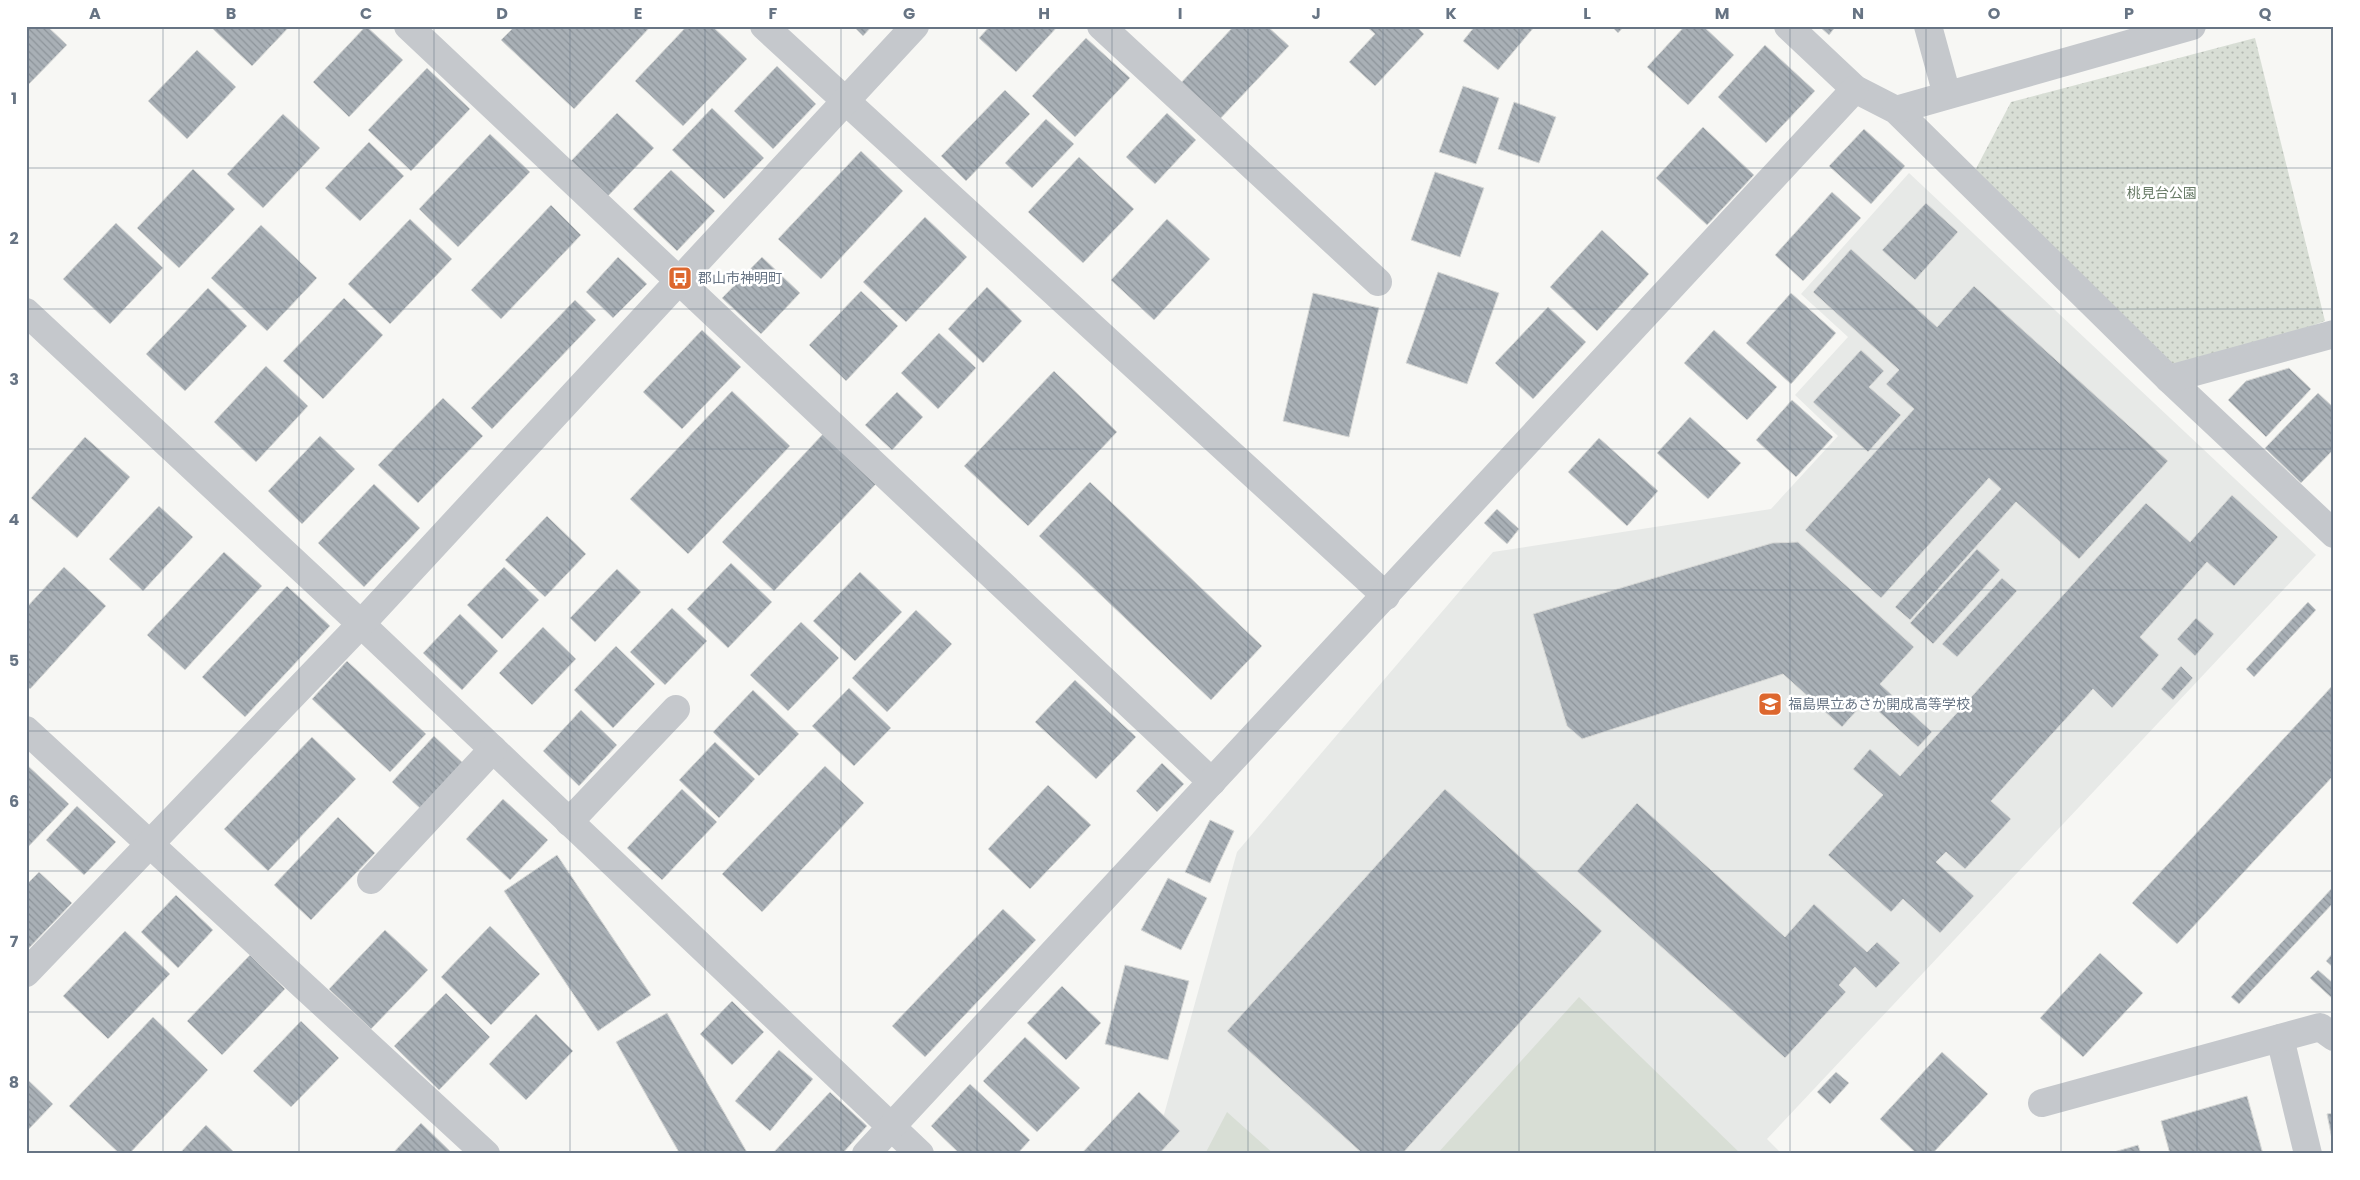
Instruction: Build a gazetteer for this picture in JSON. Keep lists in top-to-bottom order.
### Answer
{
  "parks": ["桃見台公園"],
  "places": {
    "bus stop": ["郡山市神明町"],
    "school or university": ["福島県立あさか開成高等学校"]
  },
  "grid": {
    "columns": [
      "A",
      "B",
      "C",
      "D",
      "E",
      "F",
      "G",
      "H",
      "I",
      "J",
      "K",
      "L",
      "M",
      "N",
      "O",
      "P",
      "Q"
    ],
    "rows": [
      "1",
      "2",
      "3",
      "4",
      "5",
      "6",
      "7",
      "8"
    ]
  }
}
